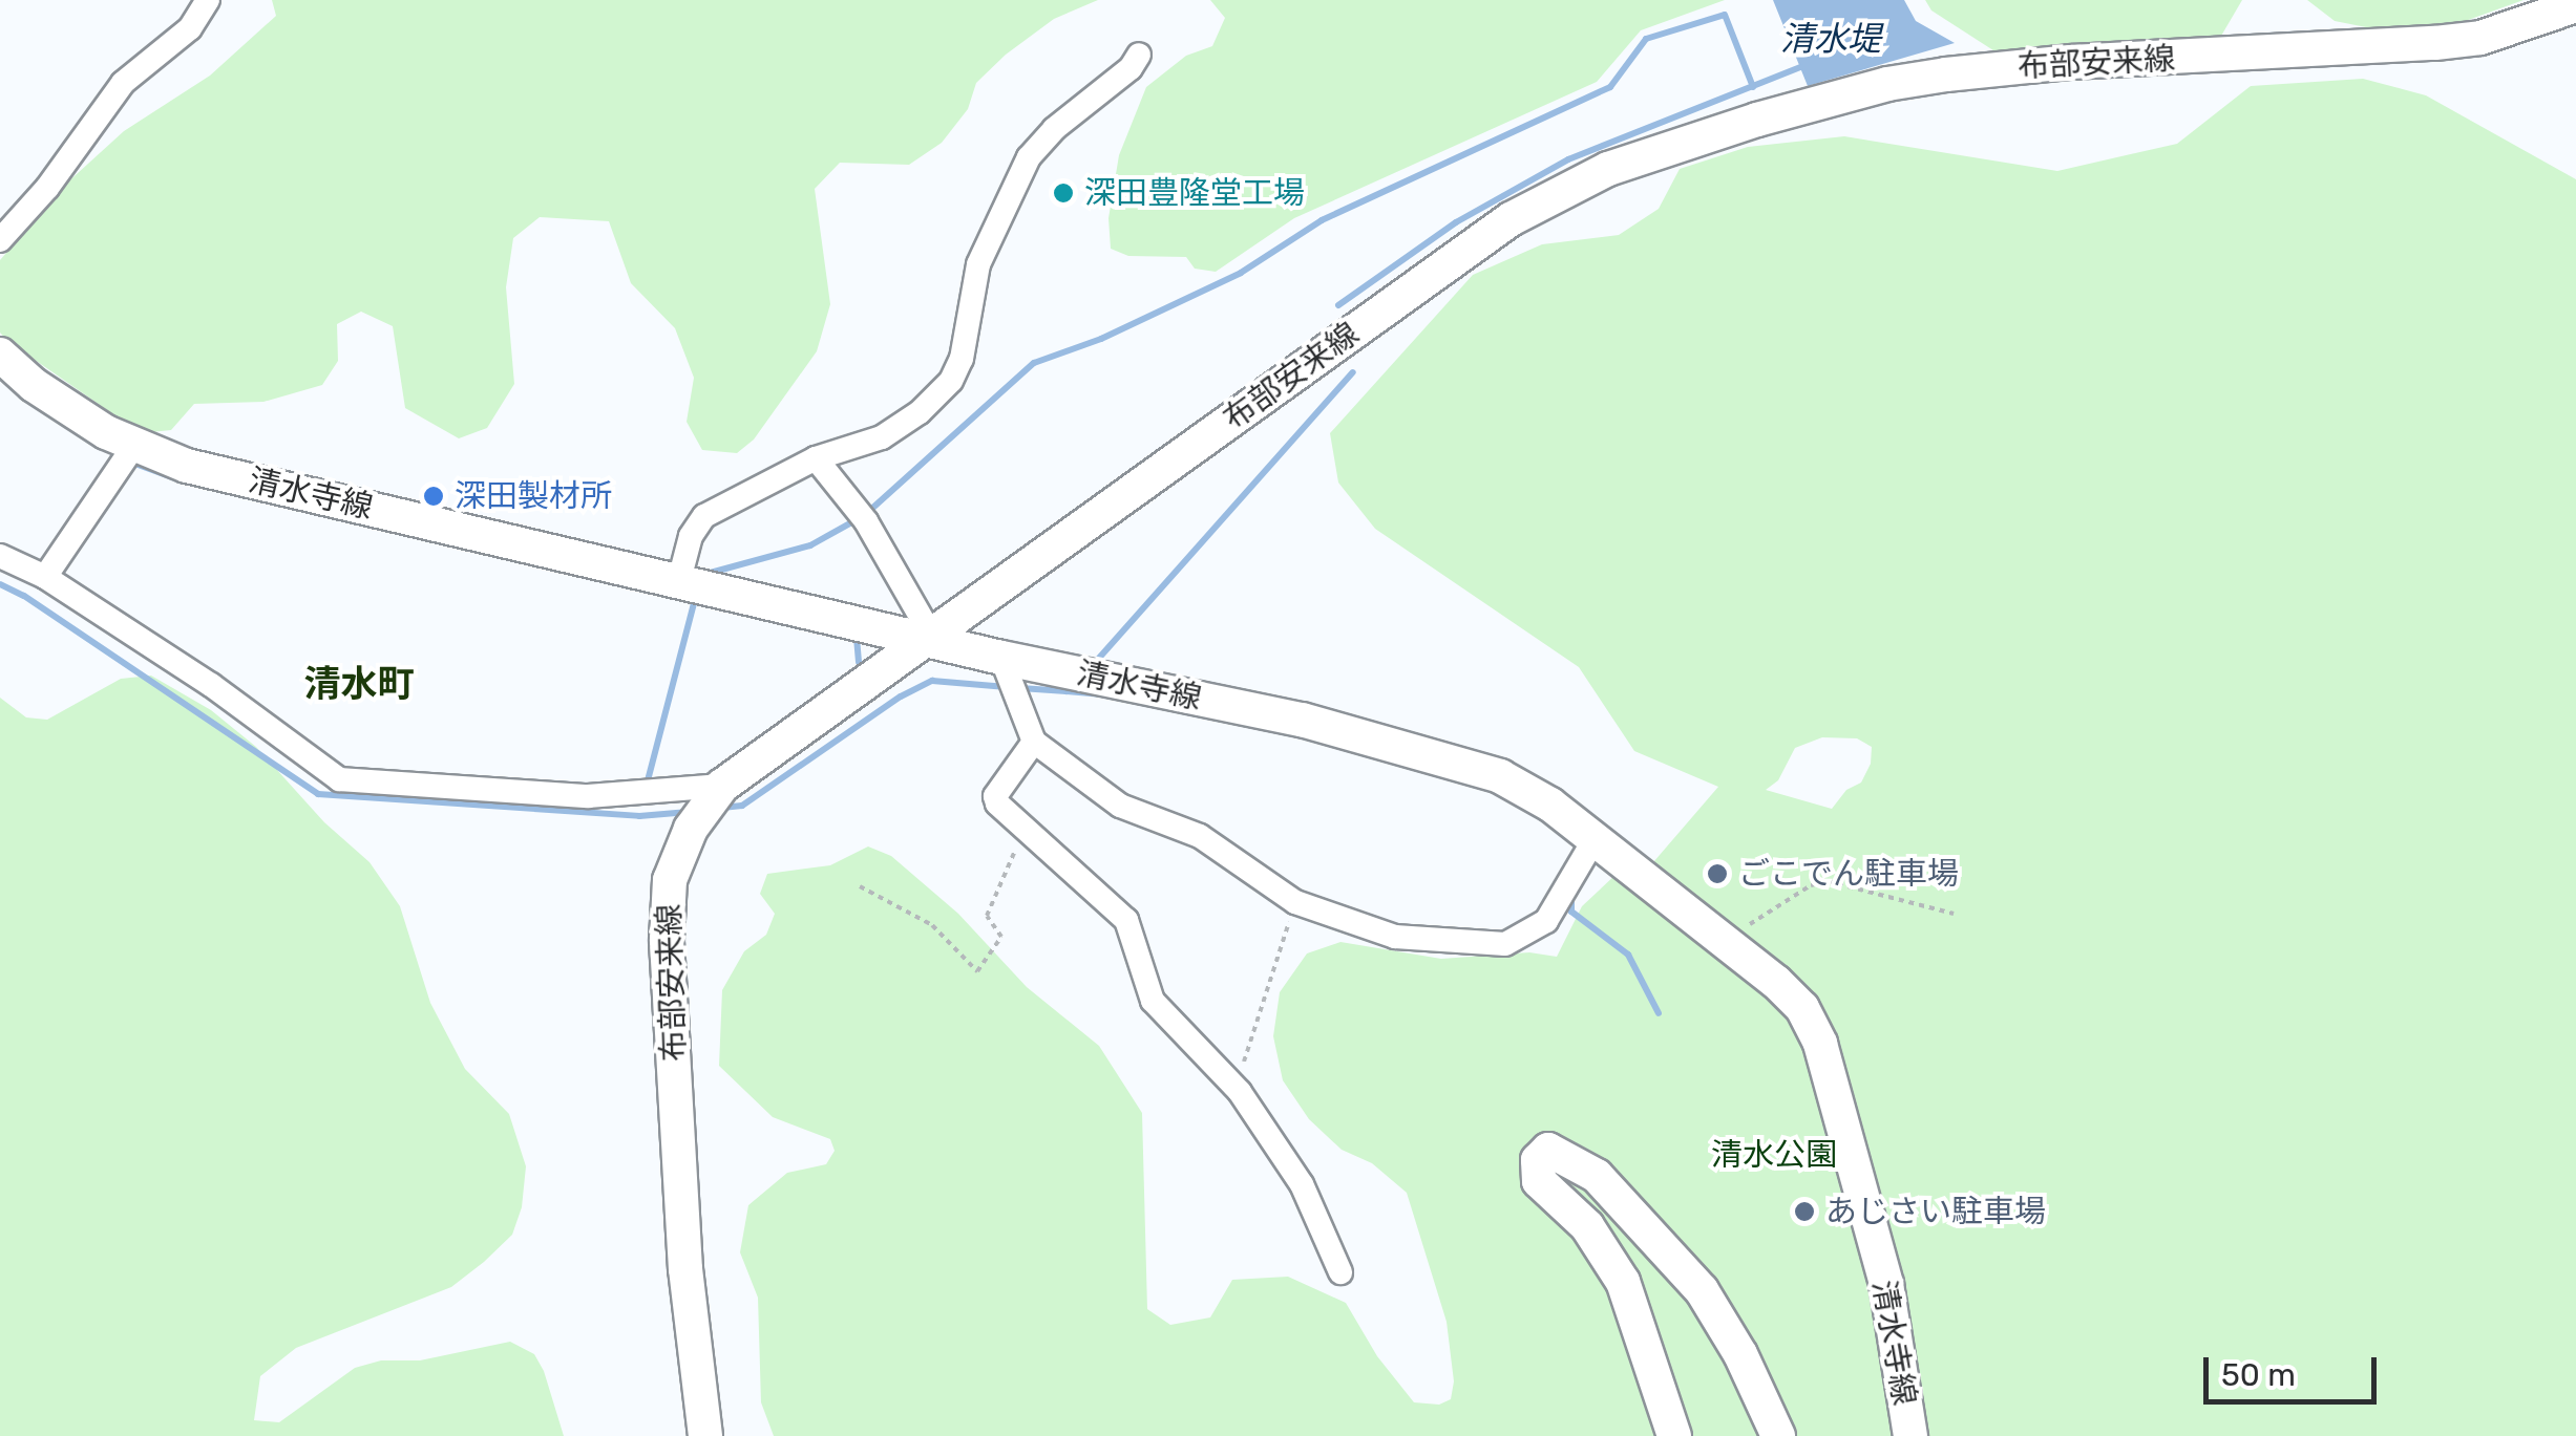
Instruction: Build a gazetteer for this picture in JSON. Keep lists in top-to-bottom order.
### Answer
{
  "streets": {
    "main road": ["布部安来線", "清水寺線"]
  },
  "crossings": [
    ["布部安来線", "清水寺線"]
  ],
  "districts": ["清水町"],
  "water": ["清水堤"],
  "parks": ["清水公園"],
  "places": [
    "深田豊隆堂工場",
    "深田製材所",
    "ごこでん駐車場",
    "あじさい駐車場"
  ],
  "scale_bar": "50 m"
}
